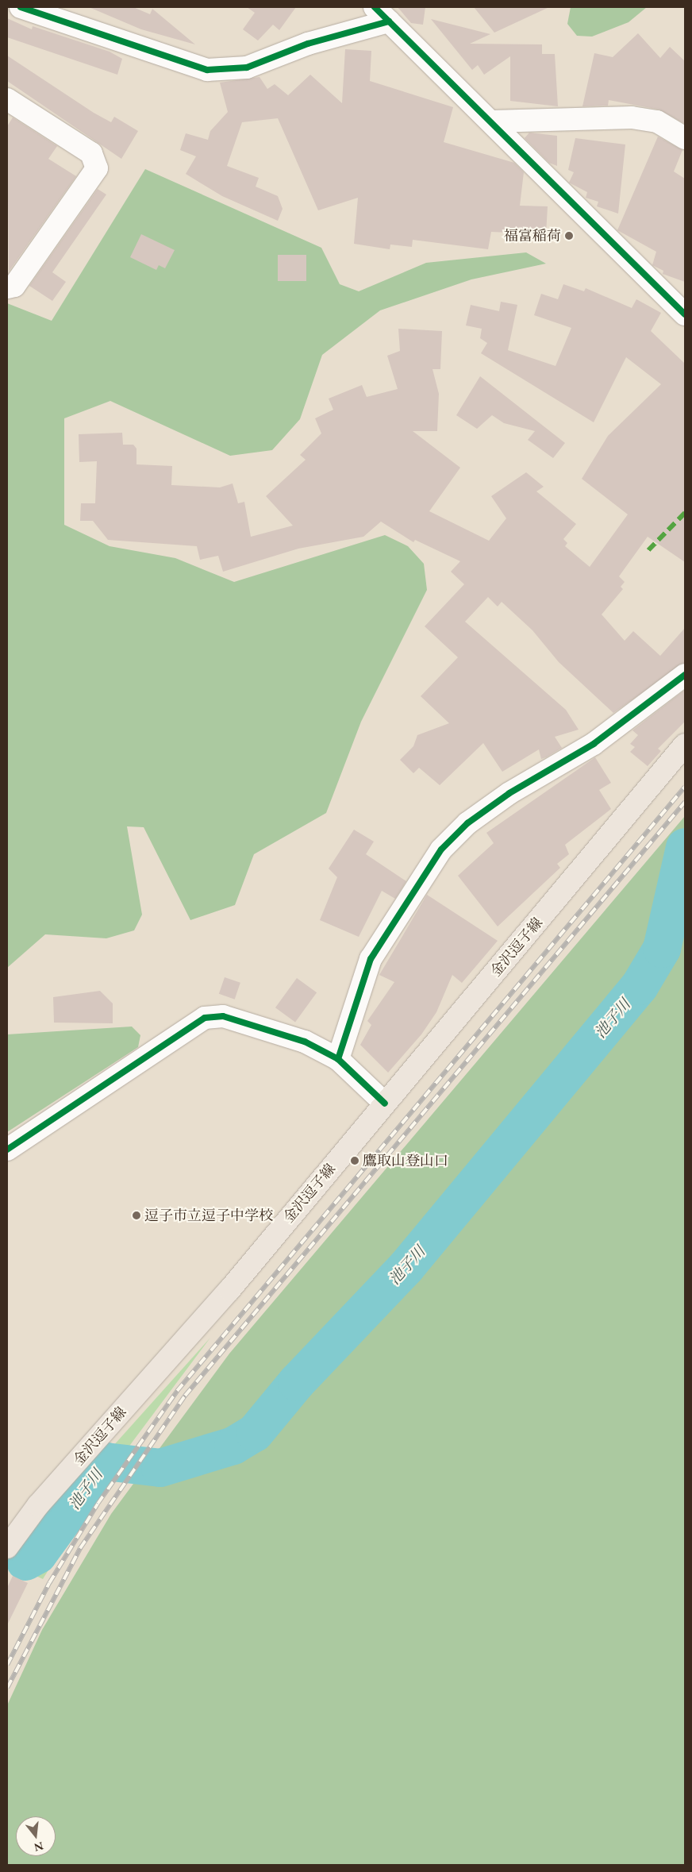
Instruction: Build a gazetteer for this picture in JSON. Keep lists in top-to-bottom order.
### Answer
{
  "streets": {
    "main road": ["金沢逗子線"]
  },
  "water": ["池子川"],
  "places": ["福富稲荷", "鷹取山登山口", "逗子市立逗子中学校"],
  "north": "bottom"
}
